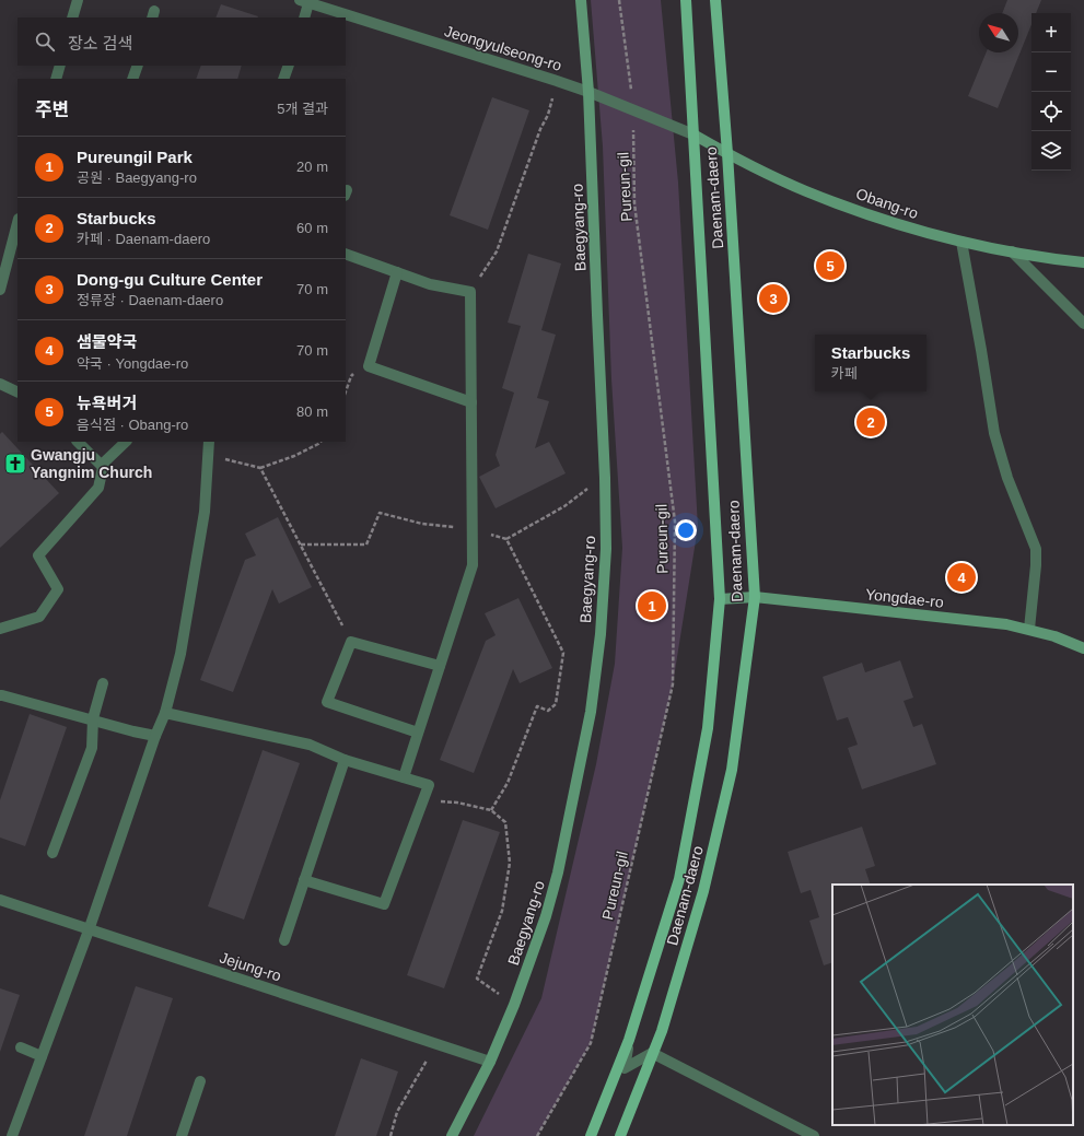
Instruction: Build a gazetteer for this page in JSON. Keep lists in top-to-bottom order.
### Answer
{
  "streets": {
    "main road": ["Daenam-daero"],
    "street": [
      "Jeongyulseong-ro",
      "Obang-ro",
      "Baegyang-ro",
      "Yongdae-ro",
      "Jejung-ro"
    ],
    "path": ["Pureun-gil"]
  },
  "crossings": [
    ["Jeongyulseong-ro", "Pureun-gil"],
    ["Jeongyulseong-ro", "Daenam-daero"],
    ["Jeongyulseong-ro", "Obang-ro"],
    ["Jeongyulseong-ro", "Baegyang-ro"],
    ["Daenam-daero", "Obang-ro"],
    ["Daenam-daero", "Yongdae-ro"],
    ["Baegyang-ro", "Jejung-ro"]
  ],
  "places": {
    "church": ["Gwangju Yangnim Church"]
  },
  "north": "top left",
  "page": {
    "map_buttons": ["+", "−"],
    "search": "장소 검색",
    "heading": ["주변", "5개 결과"],
    "list": [
      {
        "mark": "1",
        "name": "Pureungil Park",
        "note": "공원 · Baegyang-ro",
        "value": "20 m"
      },
      {
        "mark": "2",
        "name": "Starbucks",
        "note": "카페 · Daenam-daero",
        "value": "60 m"
      },
      {
        "mark": "3",
        "name": "Dong-gu Culture Center",
        "note": "정류장 · Daenam-daero",
        "value": "70 m"
      },
      {
        "mark": "4",
        "name": "샘물약국",
        "note": "약국 · Yongdae-ro",
        "value": "70 m"
      },
      {
        "mark": "5",
        "name": "뉴욕버거",
        "note": "음식점 · Obang-ro",
        "value": "80 m"
      }
    ],
    "pins": [
      "5",
      "3",
      "2",
      "4",
      "1"
    ],
    "popup": ["Starbucks", "카페"]
  }
}
